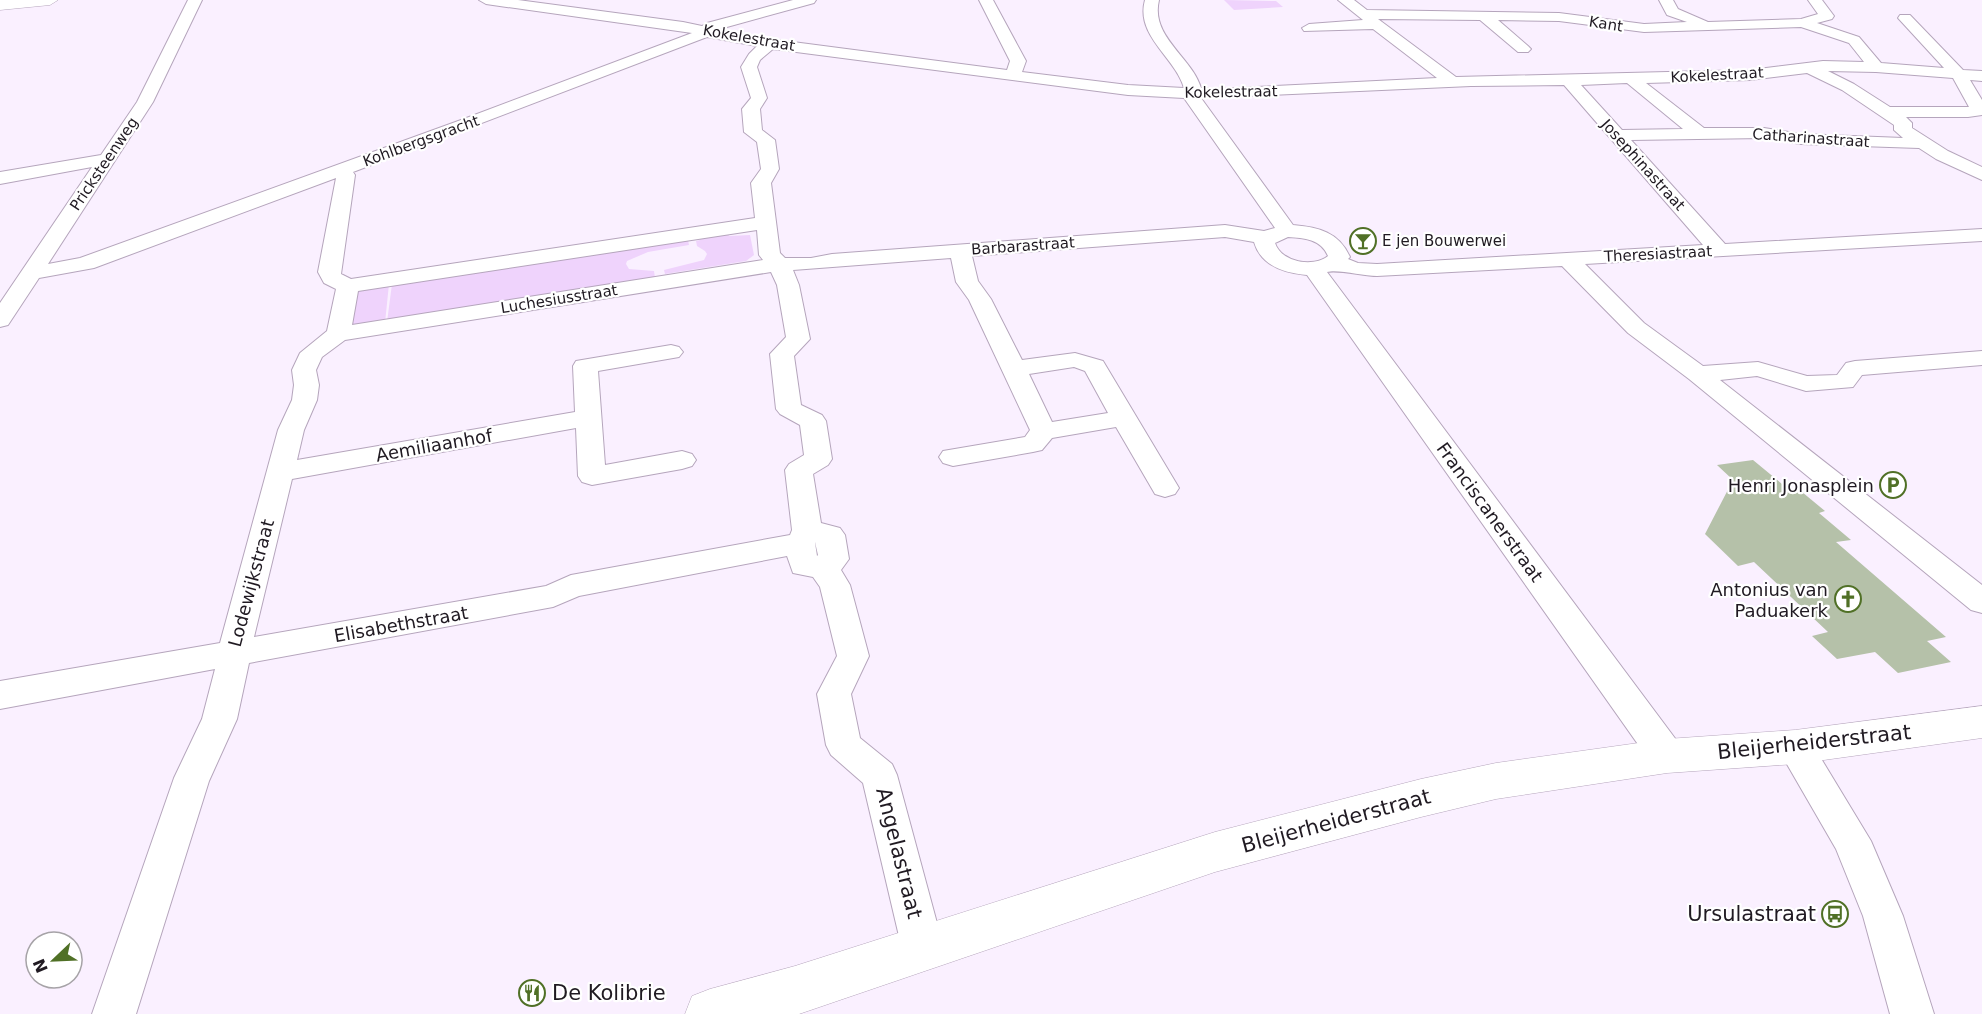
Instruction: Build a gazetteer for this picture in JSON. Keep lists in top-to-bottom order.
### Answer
{
  "streets": {
    "street": [
      "Kant",
      "Kokelestraat",
      "Catharinastraat",
      "Kohlbergsgracht",
      "Pricksteenweg",
      "Josephinastraat",
      "Barbarastraat",
      "Theresiastraat",
      "Luchesiusstraat",
      "Aemiliaanhof",
      "Franciscanerstraat",
      "Lodewijkstraat",
      "Elisabethstraat",
      "Bleijerheiderstraat",
      "Angelastraat"
    ]
  },
  "crossings": [
    ["Kant", "Kokelestraat"],
    ["Kokelestraat", "Kohlbergsgracht"],
    ["Kokelestraat", "Josephinastraat"],
    ["Kokelestraat", "Angelastraat"],
    ["Catharinastraat", "Josephinastraat"],
    ["Kohlbergsgracht", "Pricksteenweg"],
    ["Josephinastraat", "Theresiastraat"],
    ["Barbarastraat", "Theresiastraat"],
    ["Barbarastraat", "Luchesiusstraat"],
    ["Barbarastraat", "Franciscanerstraat"],
    ["Barbarastraat", "Angelastraat"],
    ["Theresiastraat", "Franciscanerstraat"],
    ["Luchesiusstraat", "Lodewijkstraat"],
    ["Luchesiusstraat", "Angelastraat"],
    ["Aemiliaanhof", "Lodewijkstraat"],
    ["Franciscanerstraat", "Bleijerheiderstraat"],
    ["Lodewijkstraat", "Elisabethstraat"],
    ["Elisabethstraat", "Angelastraat"],
    ["Bleijerheiderstraat", "Angelastraat"]
  ],
  "places": {
    "bar": ["E jen Bouwerwei"],
    "parking": ["Henri Jonasplein"],
    "church": ["Antonius van Paduakerk"],
    "bus stop": ["Ursulastraat"],
    "restaurant": ["De Kolibrie"]
  },
  "north": "bottom left"
}
